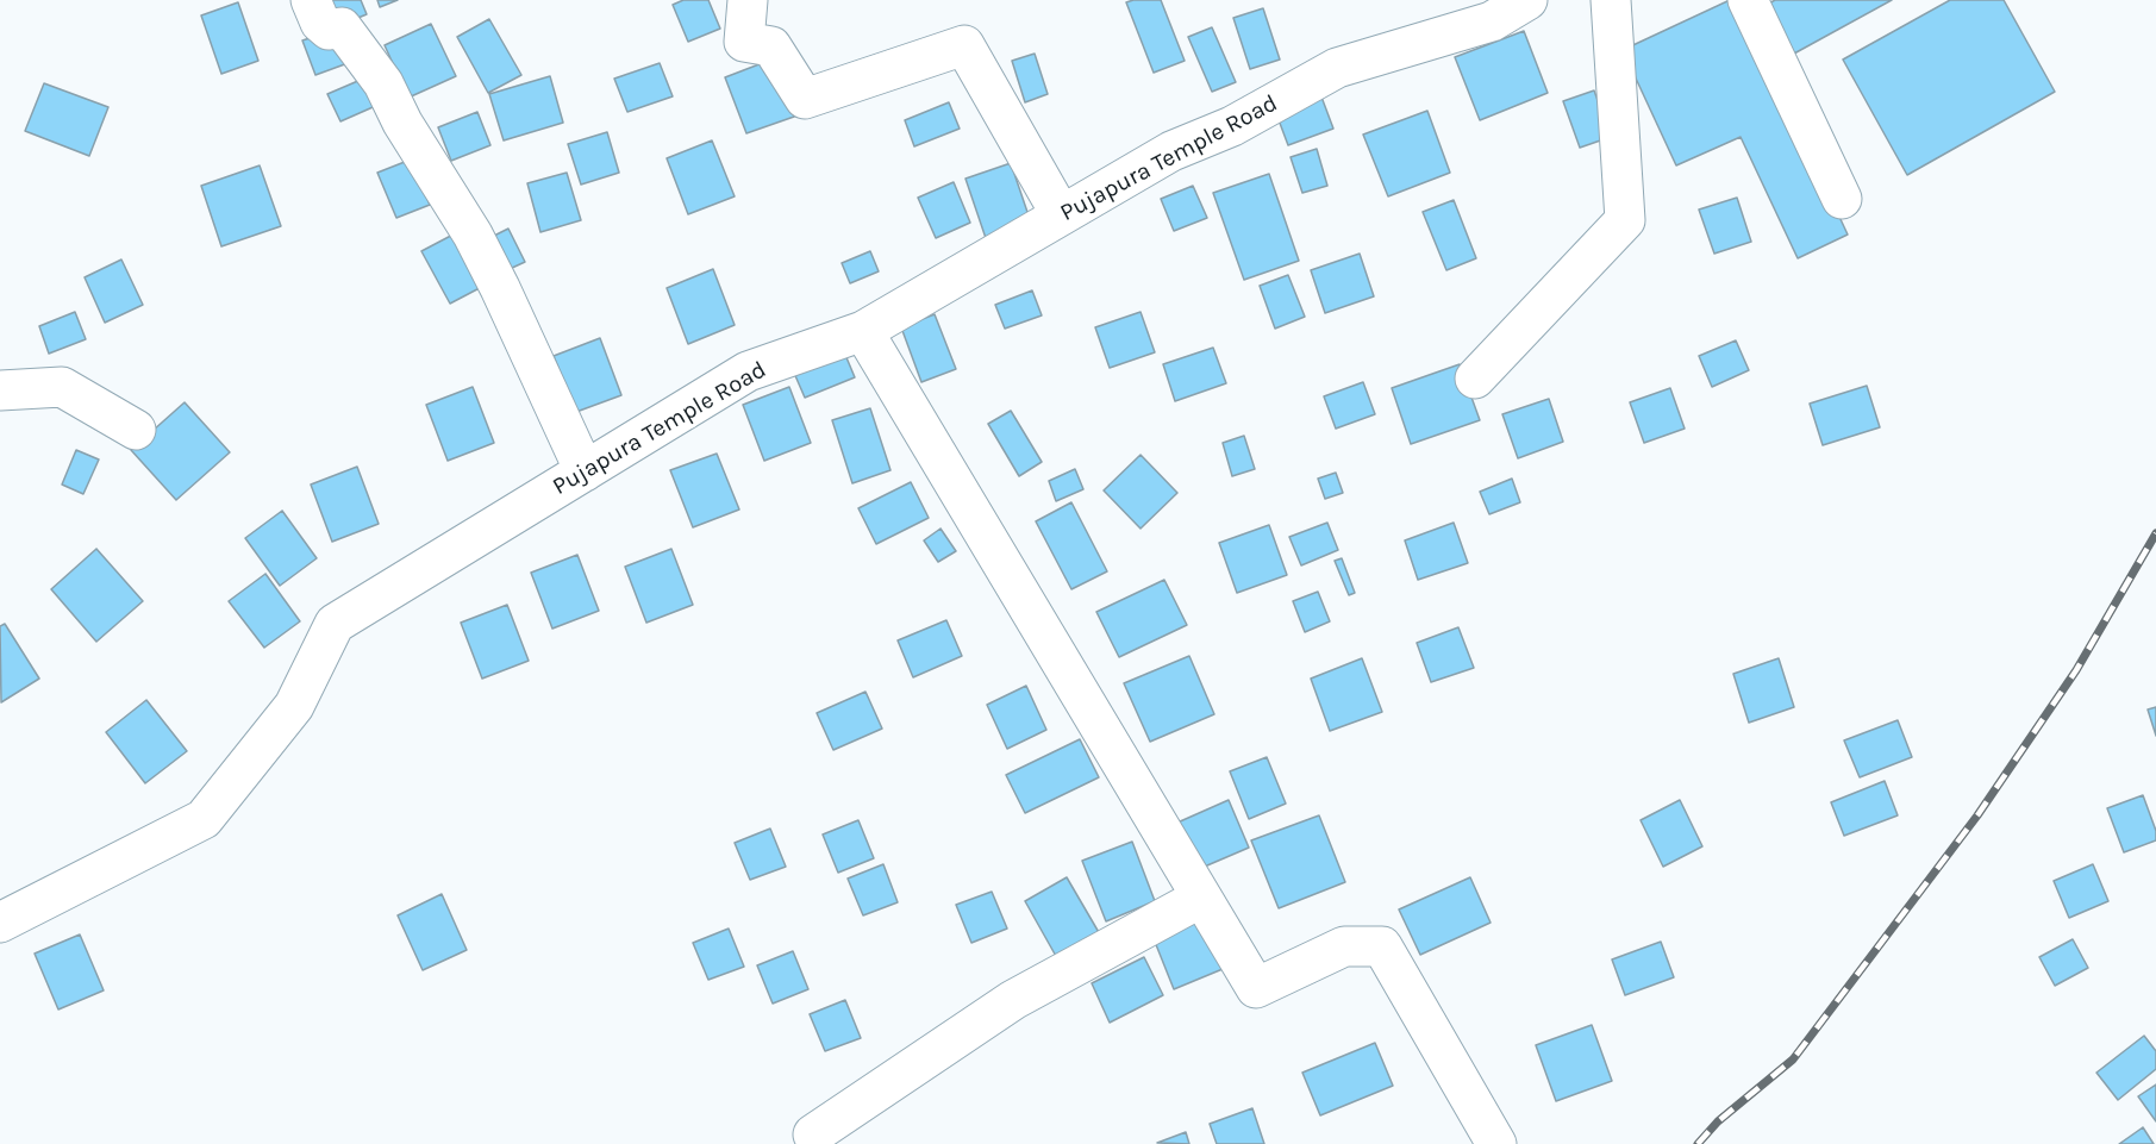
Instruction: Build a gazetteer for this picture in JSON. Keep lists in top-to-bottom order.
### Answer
{
  "streets": {
    "street": ["Pujapura Temple Road"]
  }
}
